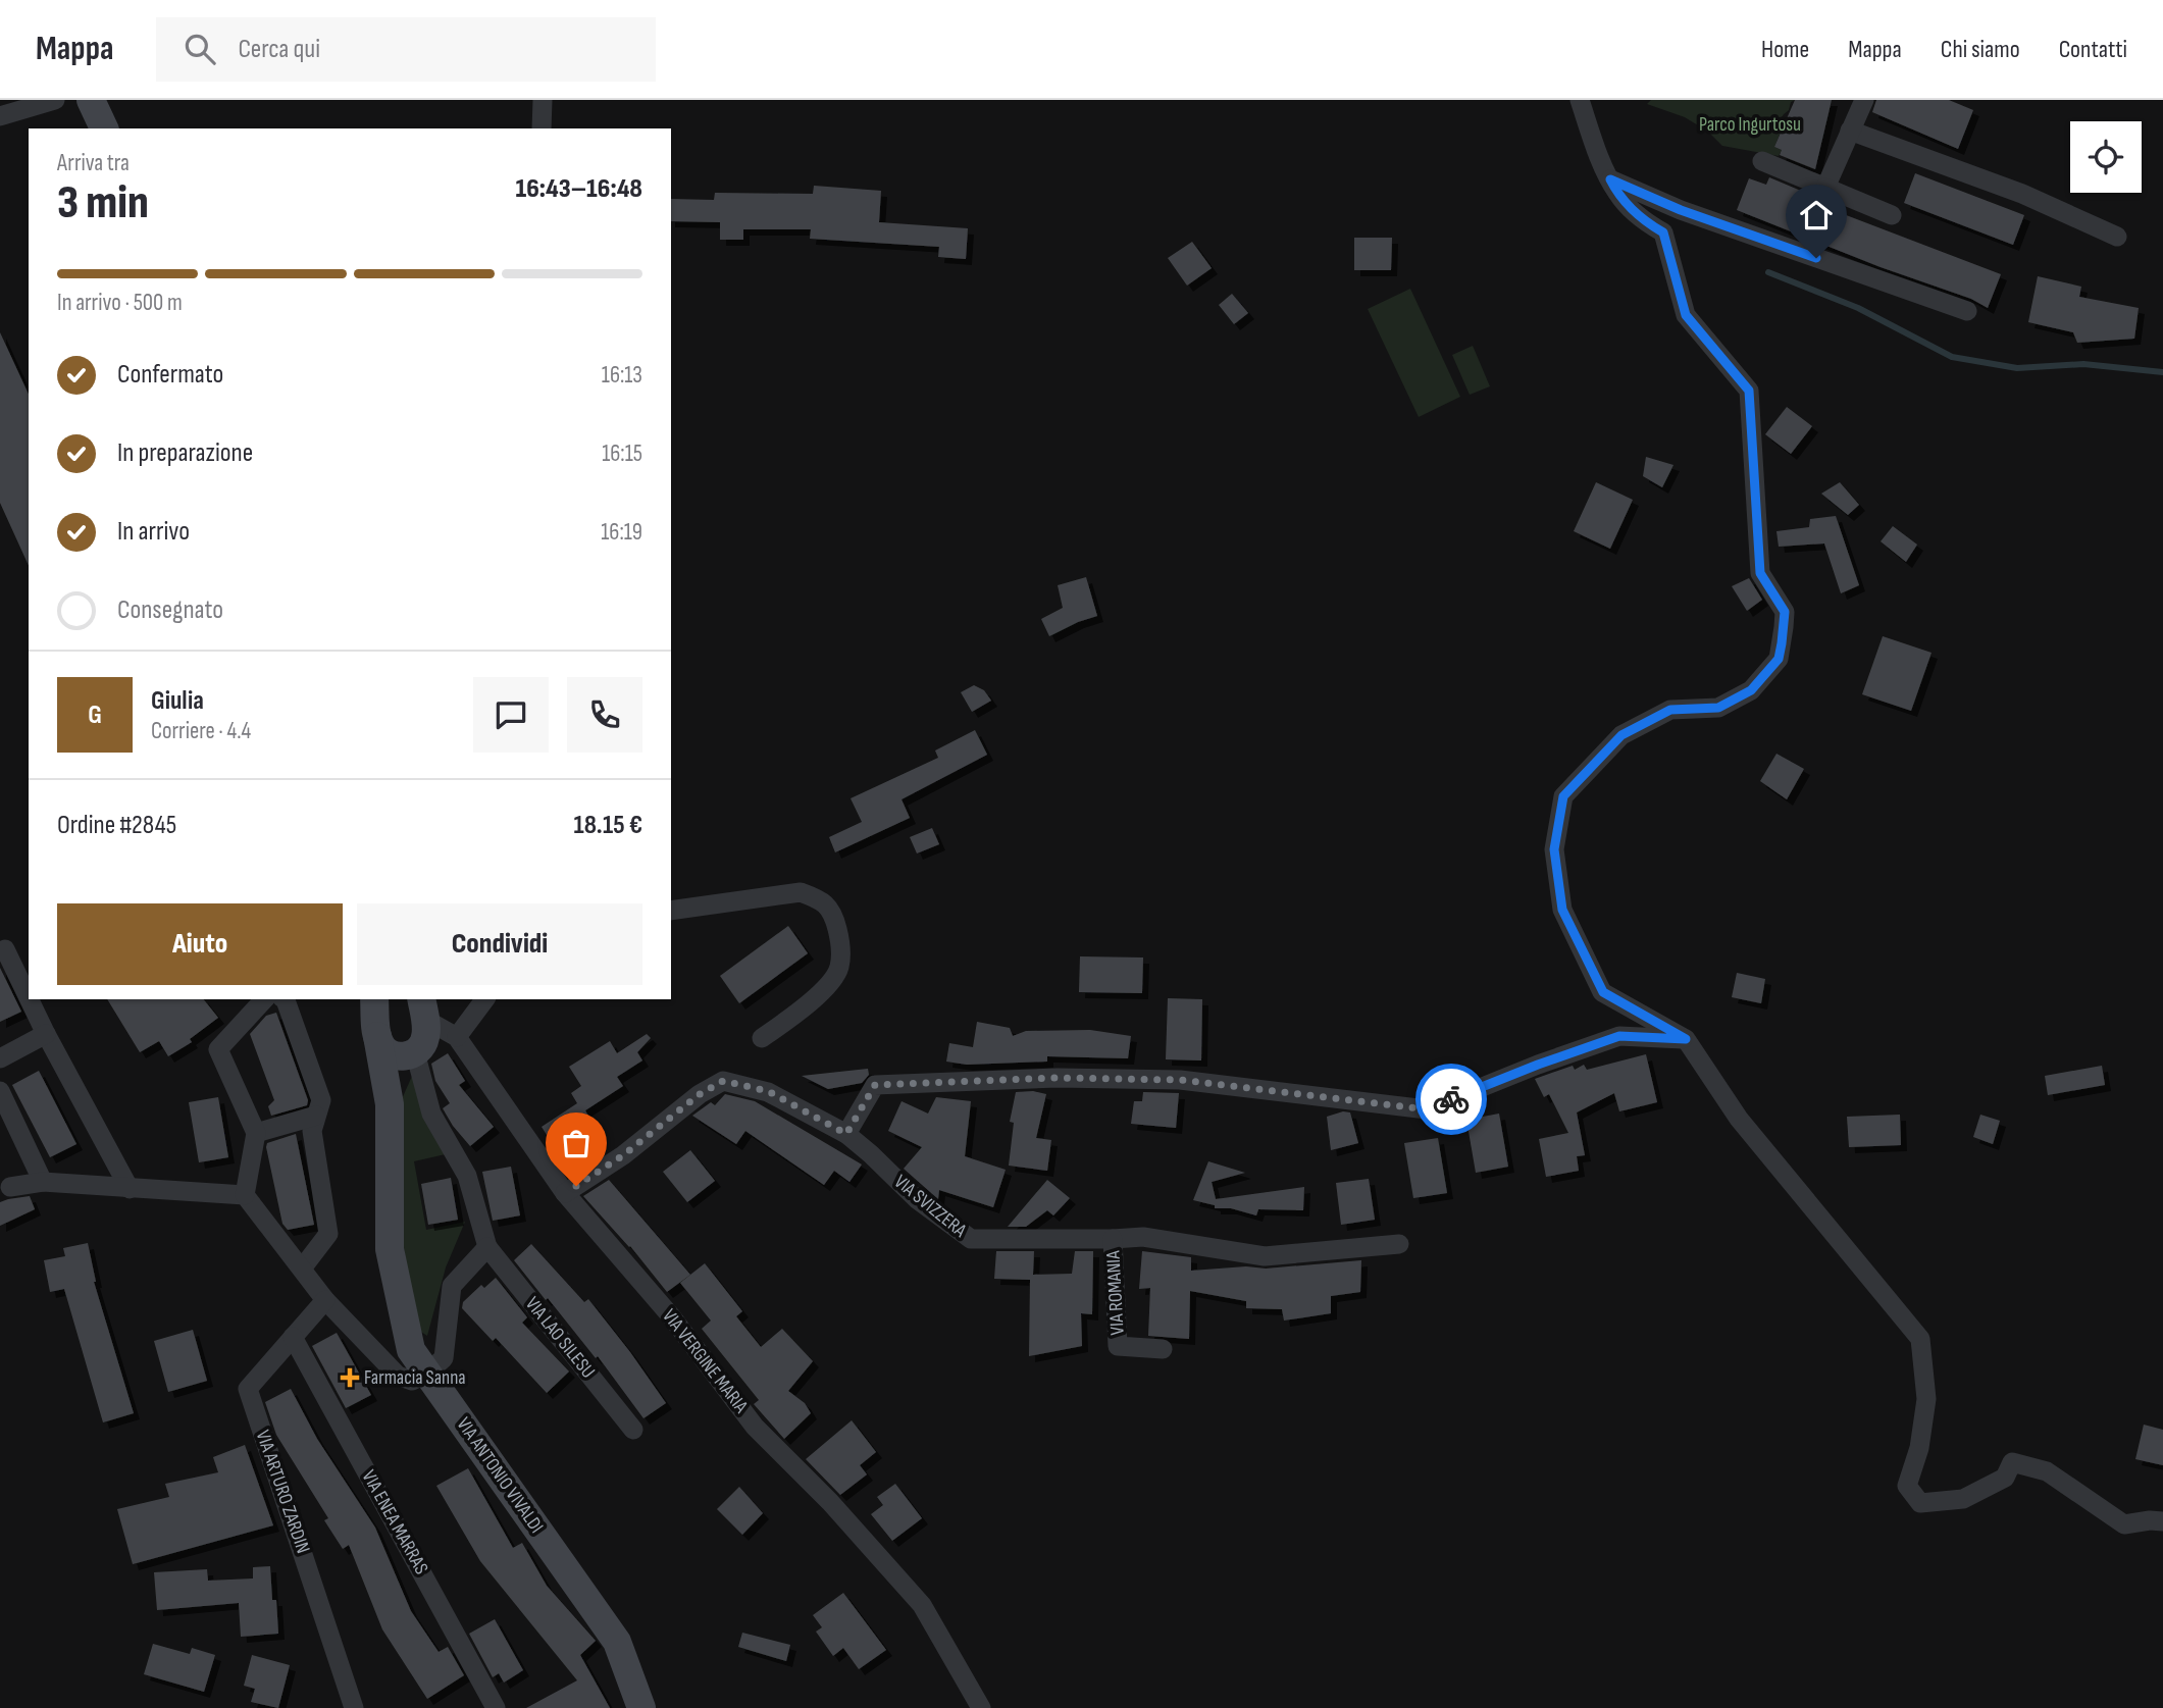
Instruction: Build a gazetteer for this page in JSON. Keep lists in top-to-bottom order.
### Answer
{
  "streets": {
    "main road": ["VIA ANTONIO VIVALDI"],
    "street": [
      "VIA SVIZZERA",
      "VIA ROMANIA",
      "VIA LAO SILESU",
      "VIA VERGINE MARIA",
      "VIA ARTURO ZARDIN",
      "VIA ENEA MARRAS"
    ]
  },
  "crossings": [
    ["VIA SVIZZERA", "VIA ROMANIA"],
    ["VIA SVIZZERA", "VIA VERGINE MARIA"],
    ["VIA LAO SILESU", "VIA ANTONIO VIVALDI"],
    ["VIA VERGINE MARIA", "VIA ANTONIO VIVALDI"],
    ["VIA ARTURO ZARDIN", "VIA ENEA MARRAS"]
  ],
  "parks": ["Parco Ingurtosu"],
  "places": {
    "health": ["Farmacia Sanna"]
  },
  "page": {
    "header": "Mappa",
    "search": "Cerca qui",
    "nav": [
      "Home",
      "Mappa",
      "Chi siamo",
      "Contatti"
    ],
    "heading": ["3 min", "Arriva tra", "16:43–16:48"],
    "panel": [
      "Giulia",
      "Corriere · 4.4",
      "Ordine #2845",
      "18.15 €"
    ],
    "bar": "In arrivo · 500 m",
    "list": [
      ["Confermato", "16:13"],
      ["In preparazione", "16:15"],
      ["In arrivo", "16:19"],
      "Consegnato"
    ],
    "round": "G",
    "buttons": ["Aiuto", "Condividi"]
  }
}
